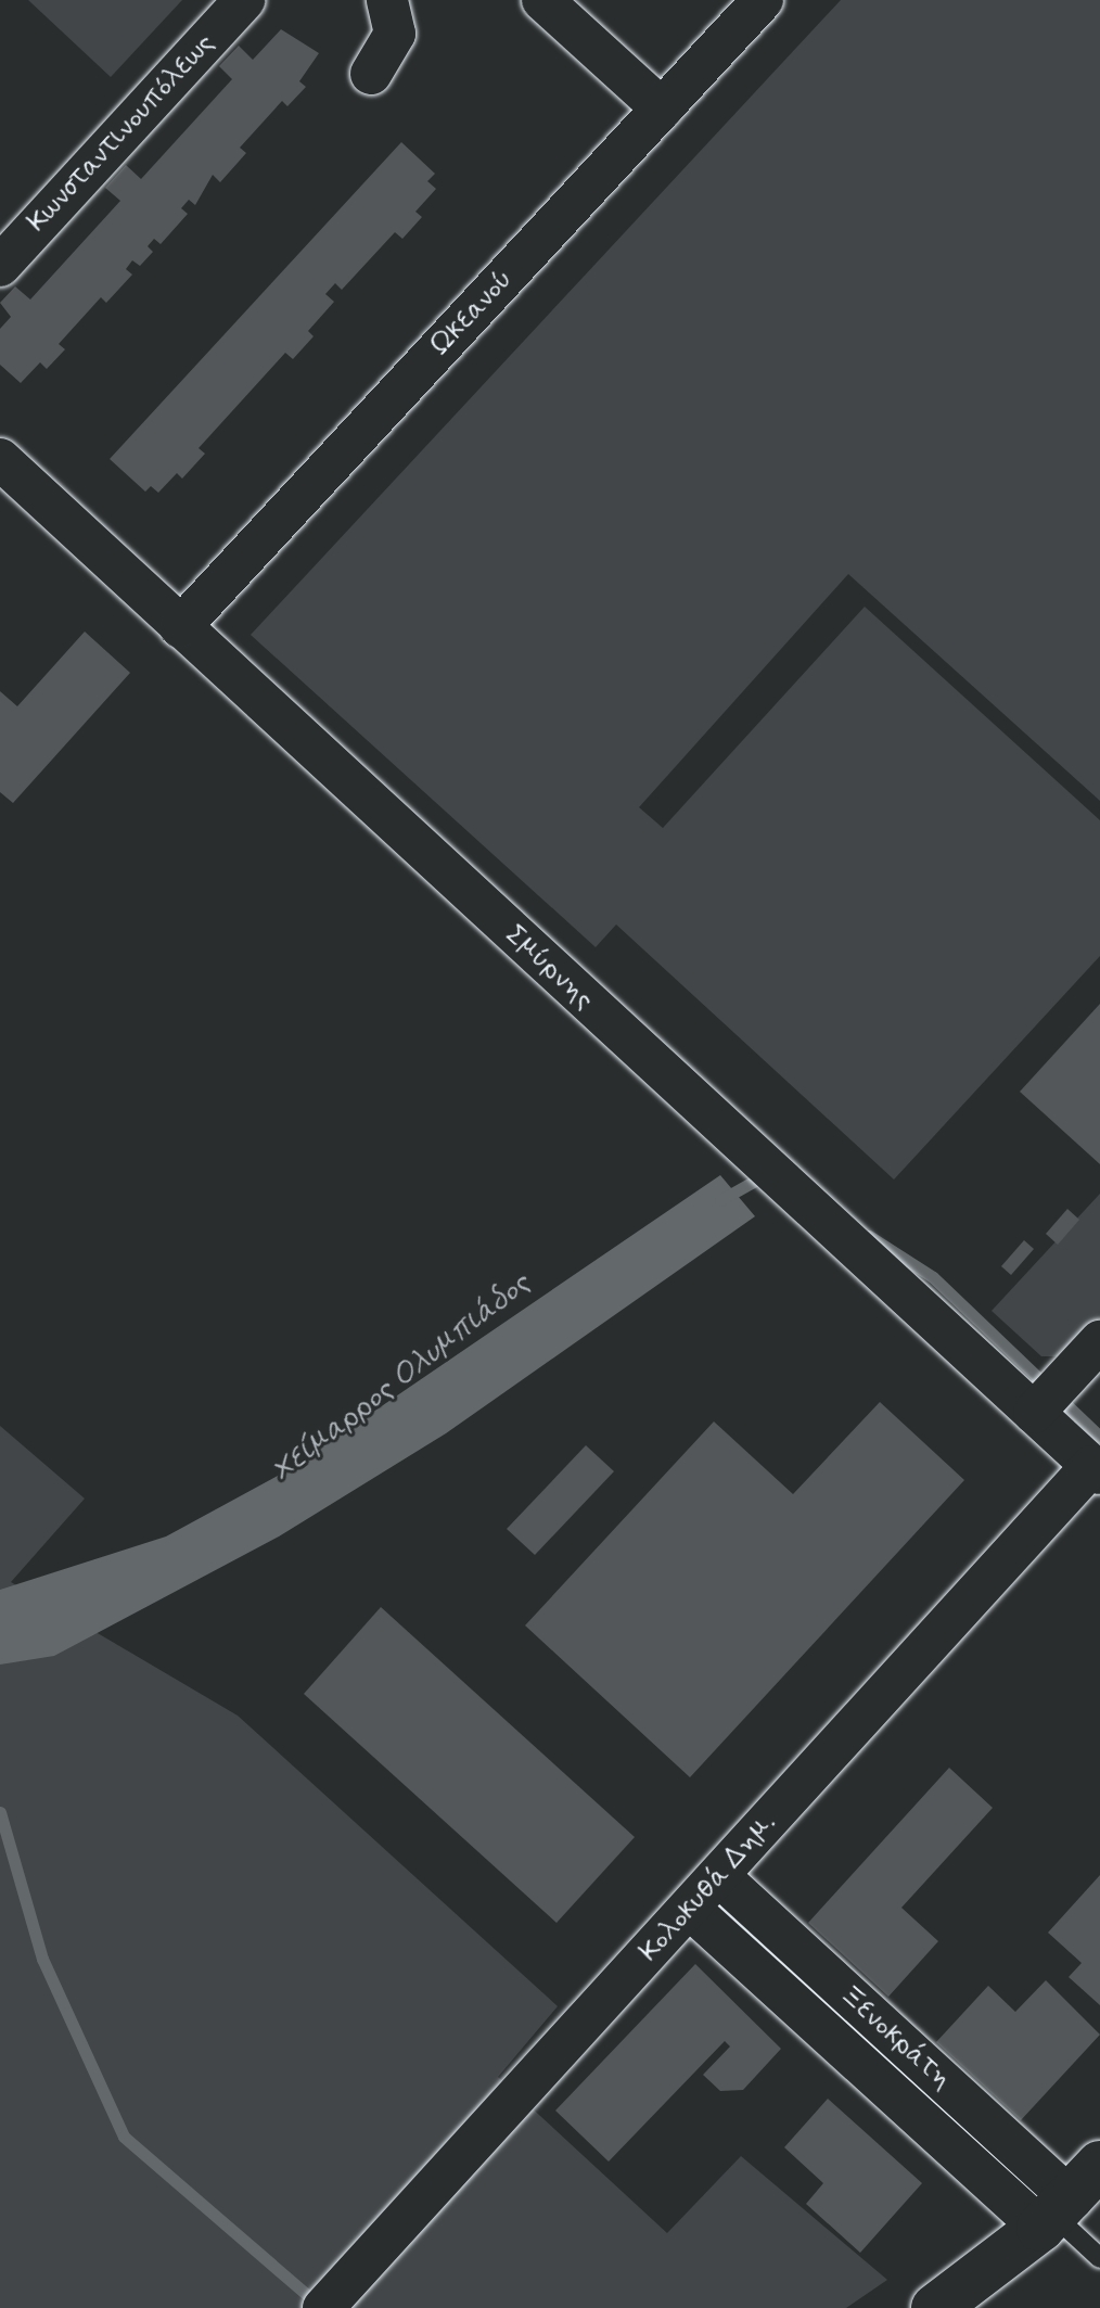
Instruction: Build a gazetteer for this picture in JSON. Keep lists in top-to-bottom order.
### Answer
{
  "streets": {
    "street": [
      "Κωνσταντινουπόλεως",
      "Ωκεανού",
      "Σμύρνης",
      "Κολοκυθά Δημ.",
      "Ξενοκράτη"
    ]
  },
  "crossings": [
    ["Ωκεανού", "Σμύρνης"],
    ["Σμύρνης", "Κολοκυθά Δημ."],
    ["Κολοκυθά Δημ.", "Ξενοκράτη"]
  ],
  "water": ["Χείμαρρος Ολυμπιάδος"]
}
